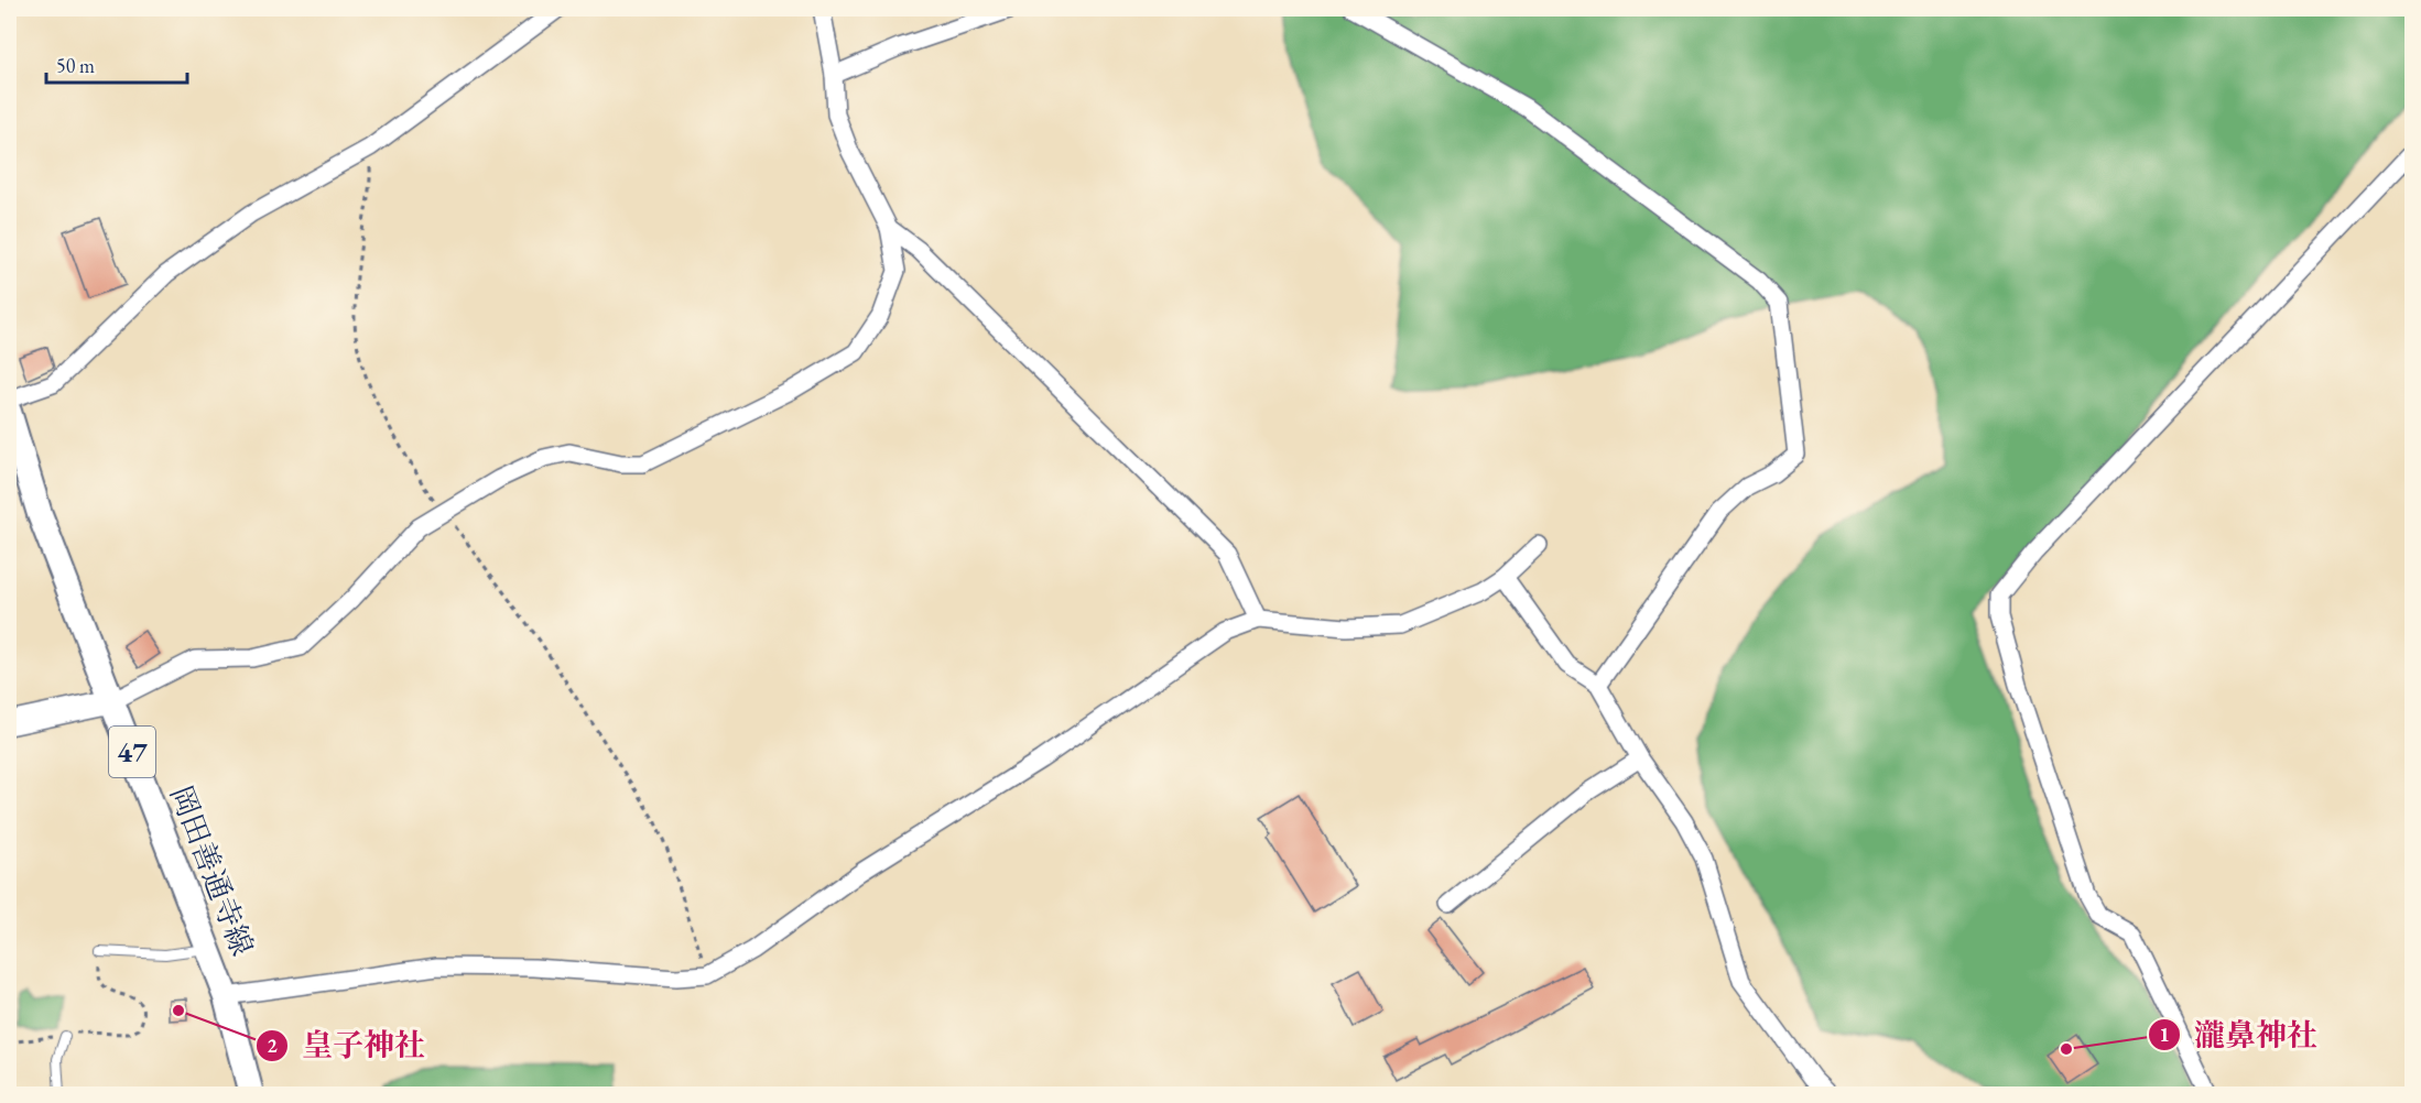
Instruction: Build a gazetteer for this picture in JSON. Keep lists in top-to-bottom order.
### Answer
{
  "streets": {
    "main road": ["47", "岡田善通寺線"]
  },
  "places": ["皇子神社", "瀧鼻神社"],
  "scale_bar": "50 m"
}
